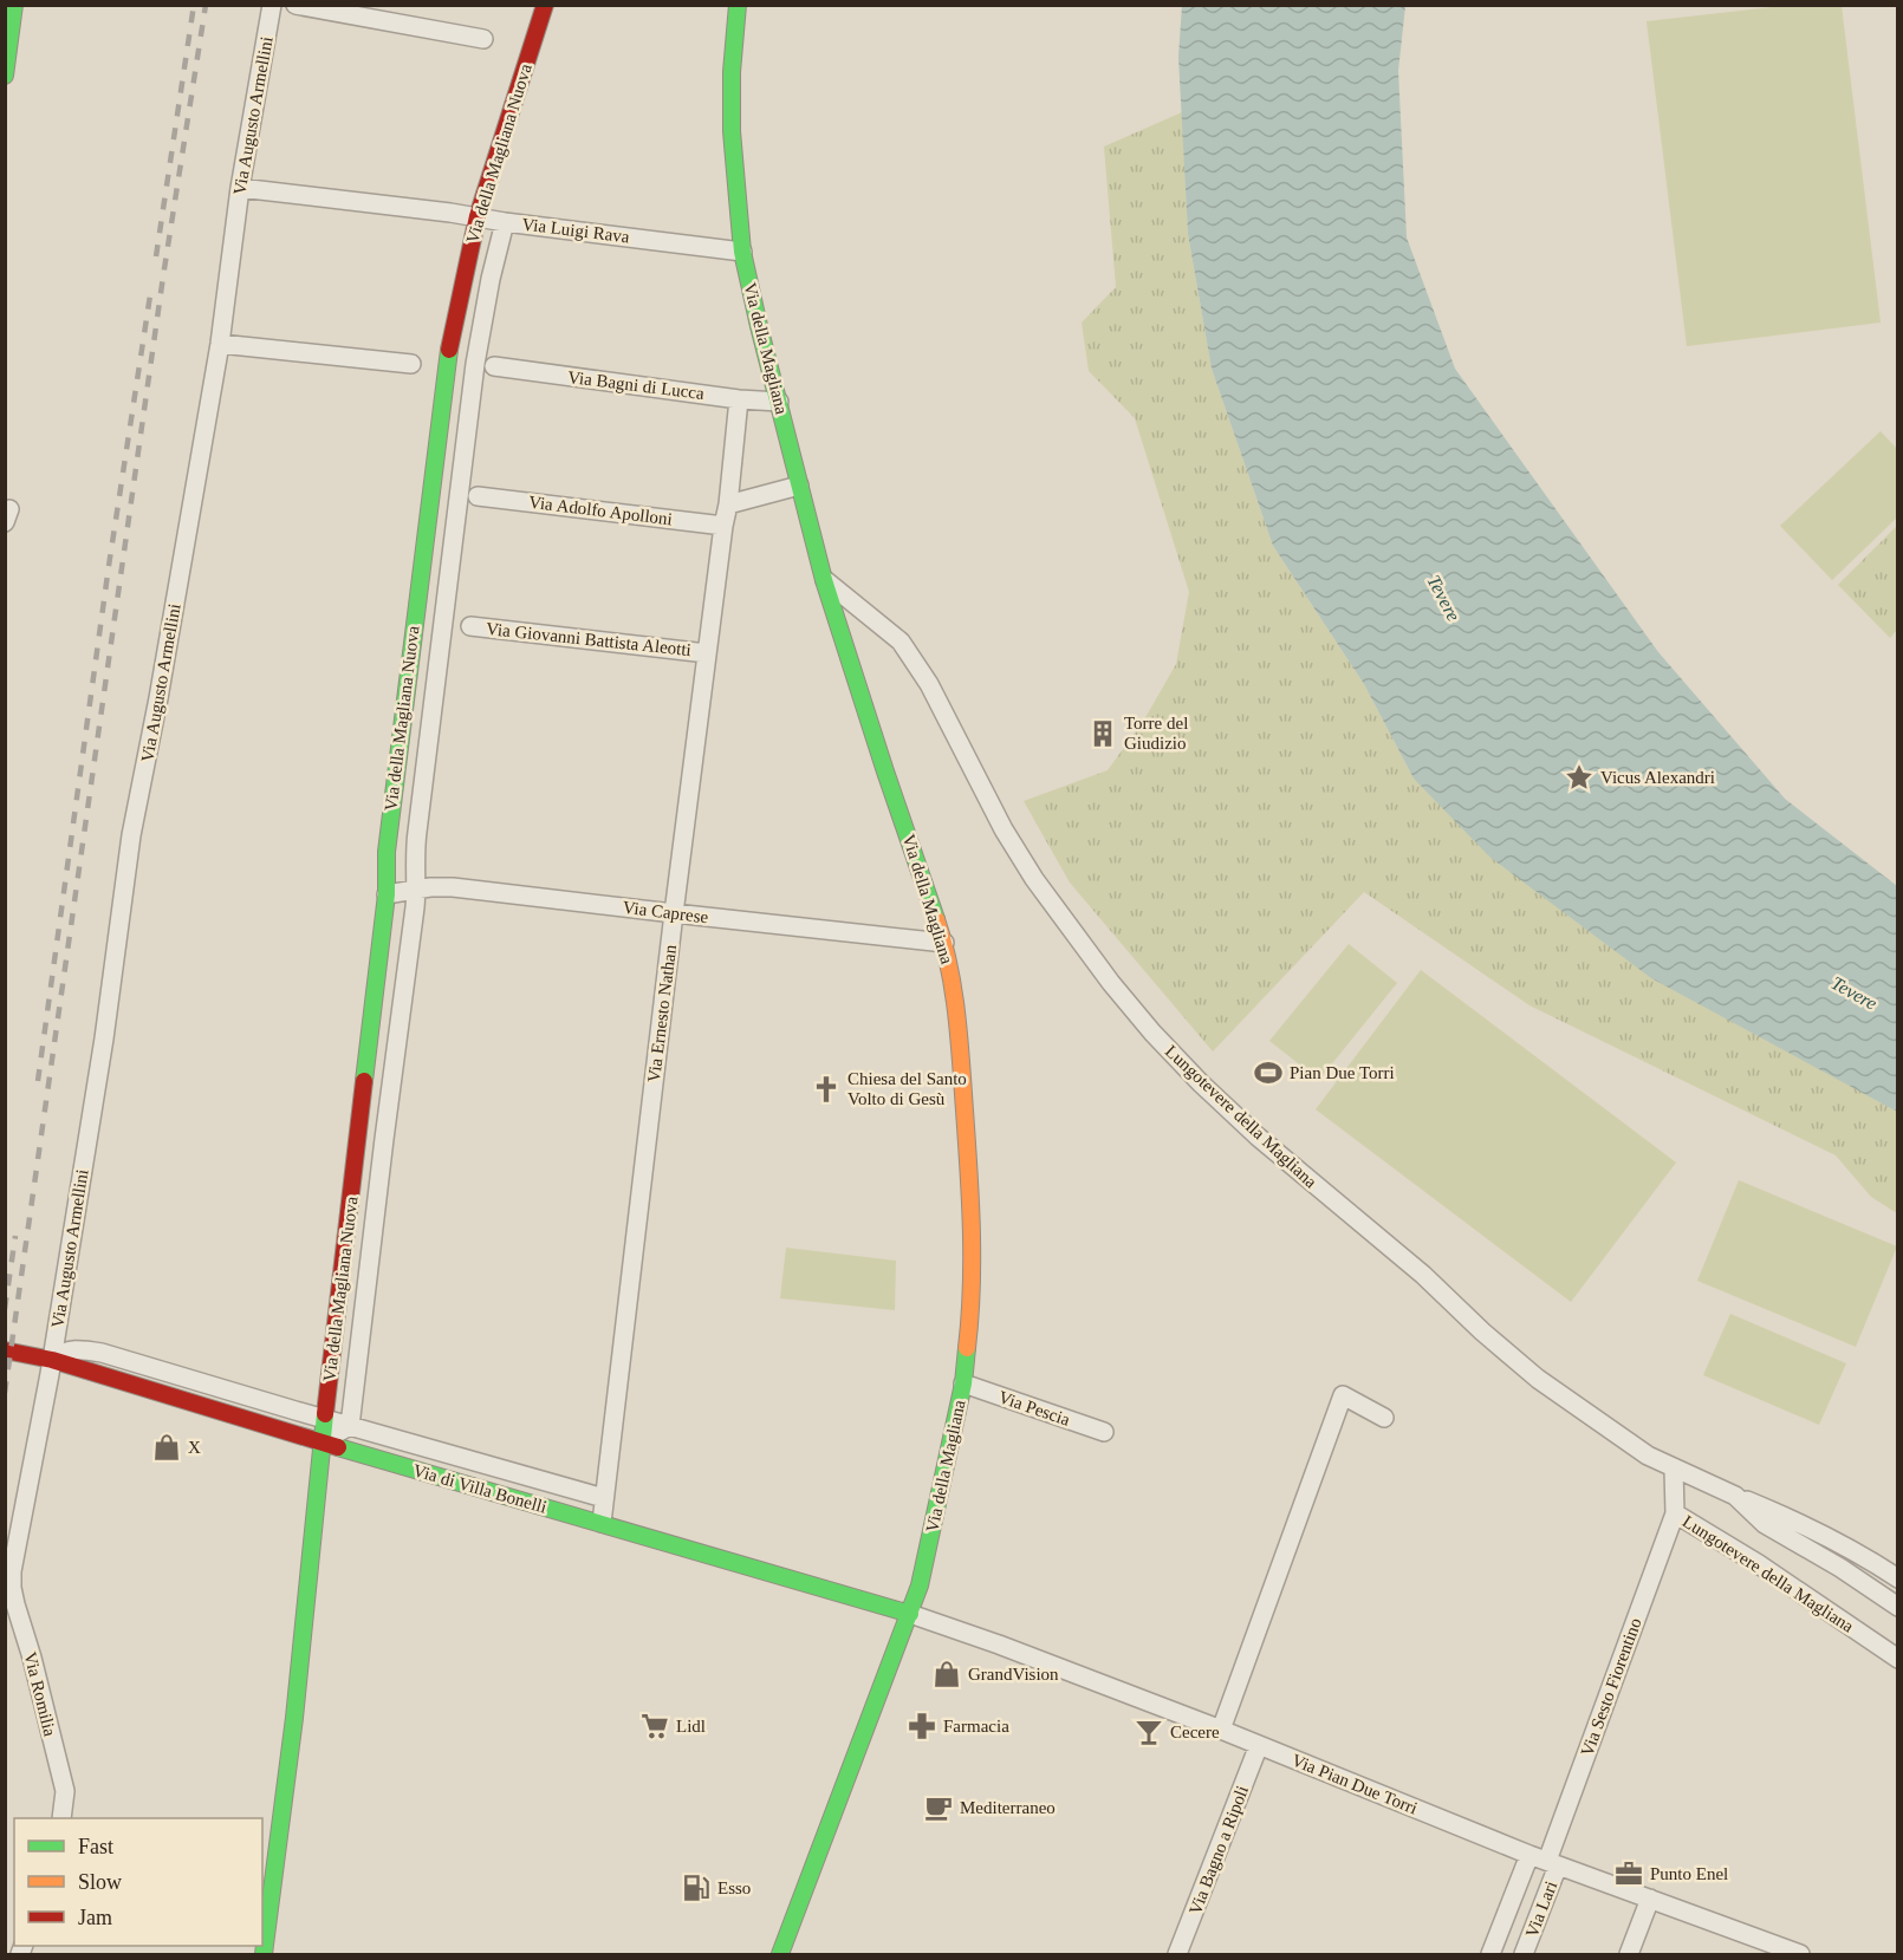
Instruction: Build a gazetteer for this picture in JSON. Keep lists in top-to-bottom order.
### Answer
{
  "streets": {
    "main road": ["Via della Magliana Nuova", "Via della Magliana", "Via di Villa Bonelli"],
    "street": [
      "Via Augusto Armellini",
      "Via Luigi Rava",
      "Via Bagni di Lucca",
      "Via Adolfo Apolloni",
      "Via Giovanni Battista Aleotti",
      "Via Caprese",
      "Via Ernesto Nathan",
      "Lungotevere della Magliana",
      "Via Pescia",
      "Via Sesto Fiorentino",
      "Via Romilia",
      "Via Pian Due Torri",
      "Via Bagno a Ripoli",
      "Via Lari"
    ]
  },
  "crossings": [
    ["Via Augusto Armellini", "Via Luigi Rava"],
    ["Via Augusto Armellini", "Via di Villa Bonelli"],
    ["Via Augusto Armellini", "Via Romilia"],
    ["Via della Magliana Nuova", "Via Luigi Rava"],
    ["Via della Magliana Nuova", "Via Caprese"],
    ["Via della Magliana Nuova", "Via di Villa Bonelli"],
    ["Via Luigi Rava", "Via della Magliana"],
    ["Via della Magliana", "Via Bagni di Lucca"],
    ["Via della Magliana", "Via Caprese"],
    ["Via della Magliana", "Lungotevere della Magliana"],
    ["Via della Magliana", "Via Pescia"],
    ["Via della Magliana", "Via di Villa Bonelli"],
    ["Via della Magliana", "Via Pian Due Torri"],
    ["Via Bagni di Lucca", "Via Ernesto Nathan"],
    ["Via Adolfo Apolloni", "Via Ernesto Nathan"],
    ["Via Giovanni Battista Aleotti", "Via Ernesto Nathan"],
    ["Via Caprese", "Via Ernesto Nathan"],
    ["Via Ernesto Nathan", "Via di Villa Bonelli"],
    ["Lungotevere della Magliana", "Via Sesto Fiorentino"],
    ["Via di Villa Bonelli", "Via Romilia"],
    ["Via di Villa Bonelli", "Via Pian Due Torri"],
    ["Via Sesto Fiorentino", "Via Pian Due Torri"],
    ["Via Sesto Fiorentino", "Via Lari"],
    ["Via Pian Due Torri", "Via Bagno a Ripoli"],
    ["Via Pian Due Torri", "Via Lari"]
  ],
  "water": ["Tevere"],
  "places": {
    "building": ["Torre del Giudizio"],
    "place": ["Vicus Alexandri"],
    "sports": ["Pian Due Torri"],
    "church": ["Chiesa del Santo Volto di Gesù"],
    "shop": ["X", "GrandVision"],
    "supermarket": ["Lidl"],
    "pharmacy": ["Farmacia"],
    "bar": ["Cecere"],
    "cafe": ["Mediterraneo"],
    "office": ["Punto Enel"],
    "fuel station": ["Esso"]
  },
  "legend": ["Fast", "Slow", "Jam"]
}
